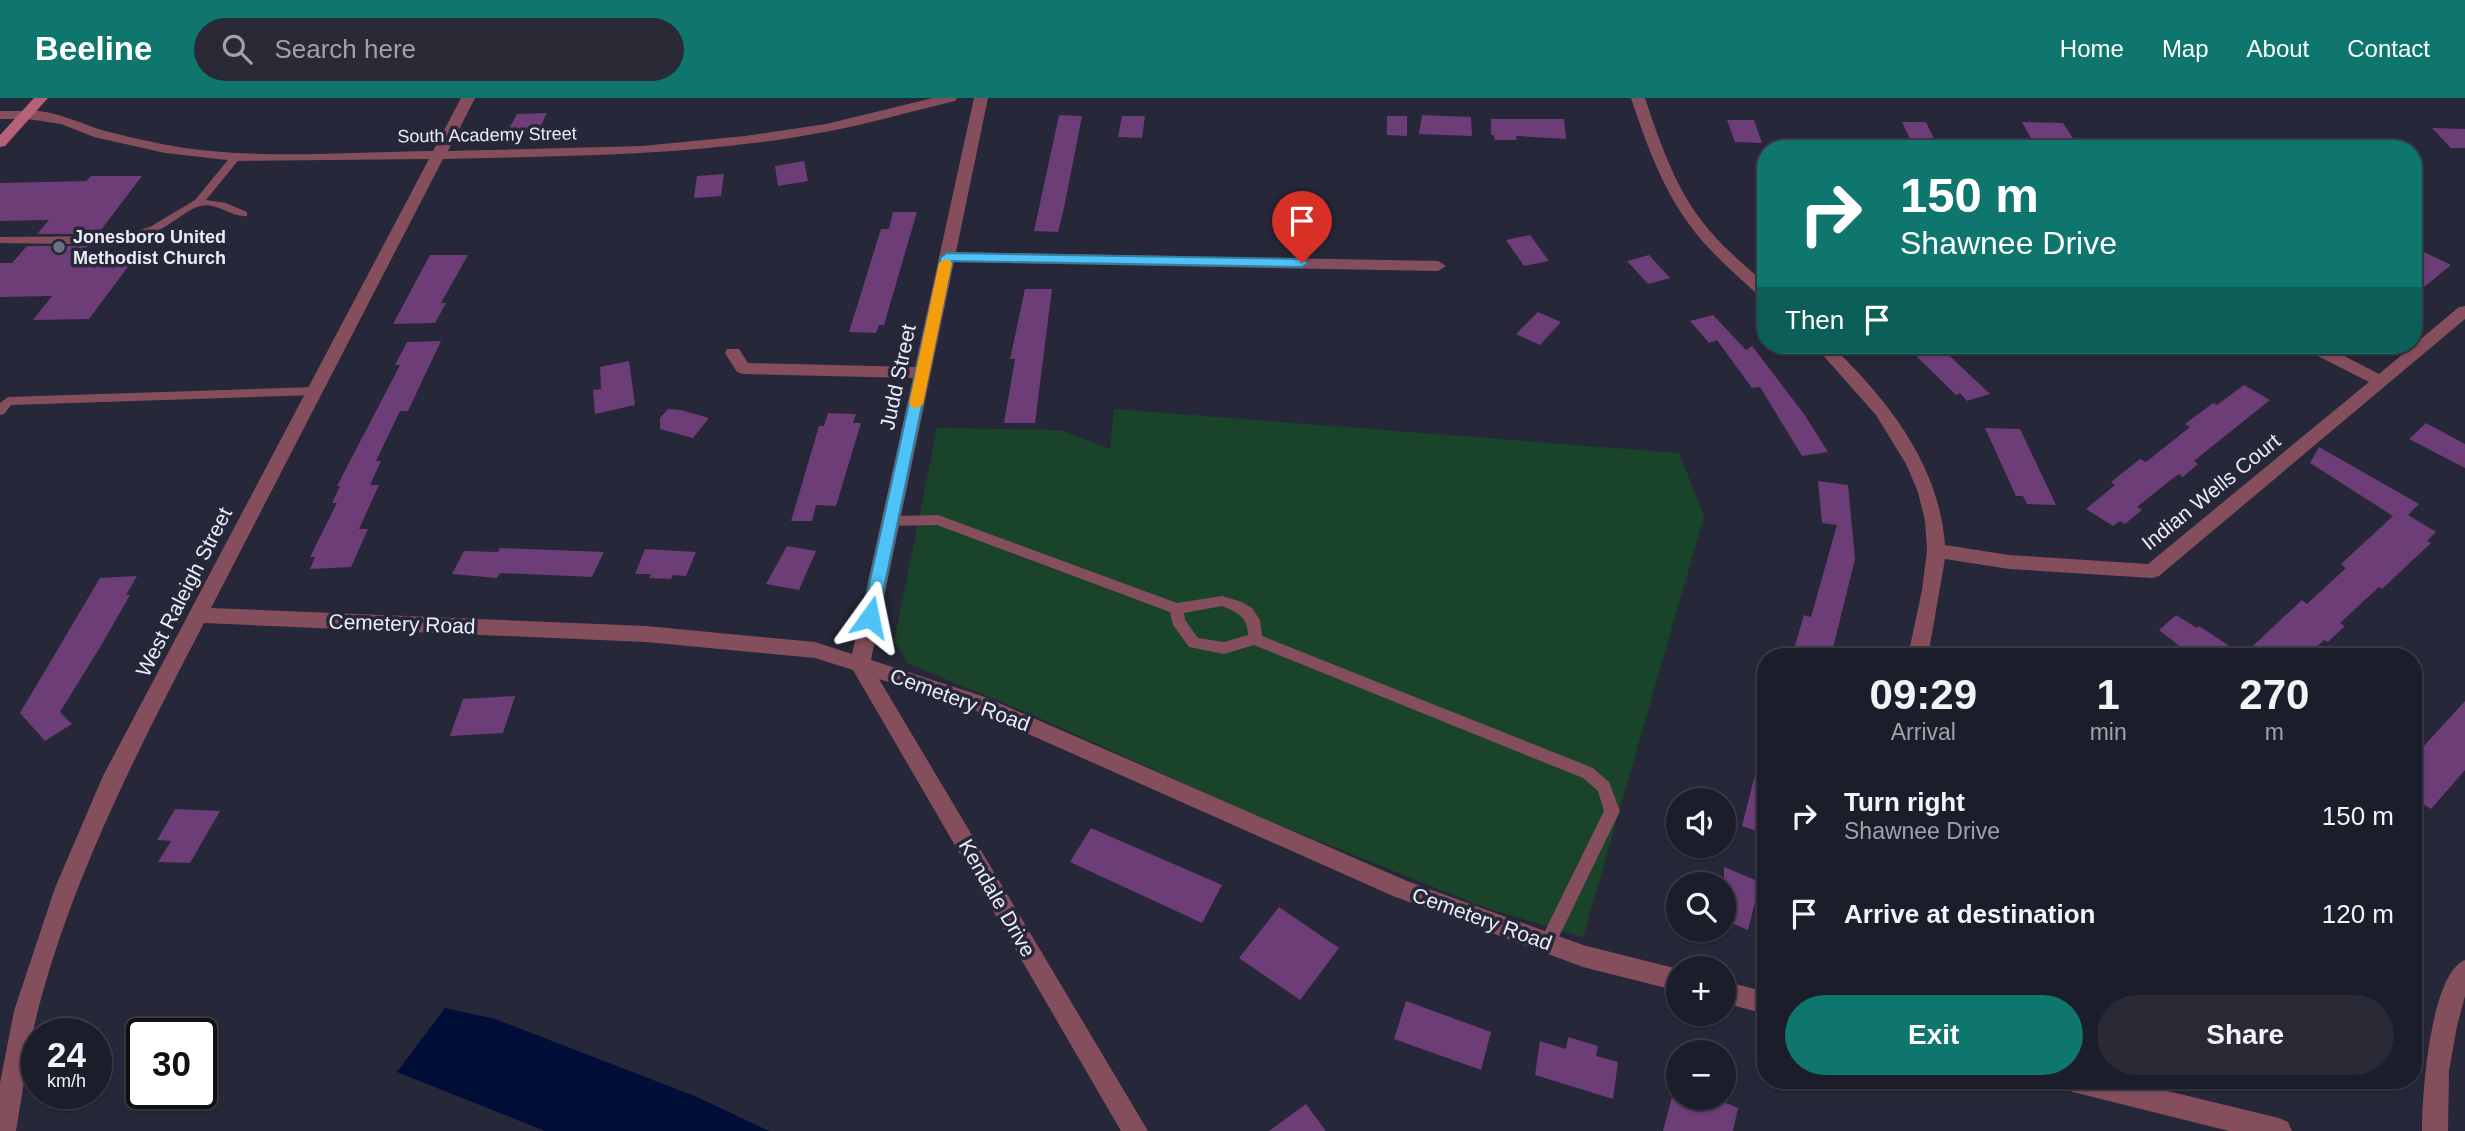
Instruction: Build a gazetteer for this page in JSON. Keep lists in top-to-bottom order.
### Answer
{
  "streets": {
    "street": [
      "South Academy Street",
      "Judd Street",
      "Indian Wells Court",
      "West Raleigh Street",
      "Cemetery Road",
      "Kendale Drive"
    ]
  },
  "crossings": [
    ["South Academy Street", "West Raleigh Street"],
    ["Judd Street", "Cemetery Road"],
    ["Judd Street", "Kendale Drive"],
    ["West Raleigh Street", "Cemetery Road"],
    ["Cemetery Road", "Kendale Drive"]
  ],
  "places": ["Jonesboro United Methodist Church"],
  "page": {
    "header": "Beeline",
    "search": "Search here",
    "nav": [
      "Home",
      "Map",
      "About",
      "Contact"
    ],
    "turn": ["150 m", "Shawnee Drive"],
    "then": "Then",
    "eta": [
      "09:29",
      "Arrival",
      "1",
      "min",
      "270",
      "m"
    ],
    "list": [
      {
        "name": "Turn right",
        "note": "Shawnee Drive",
        "value": "150 m"
      },
      {
        "name": "Arrive at destination",
        "value": "120 m"
      }
    ],
    "map_buttons": ["+", "−"],
    "buttons": ["Exit", "Share"],
    "speed": "24 km/h",
    "limit": "30"
  }
}
